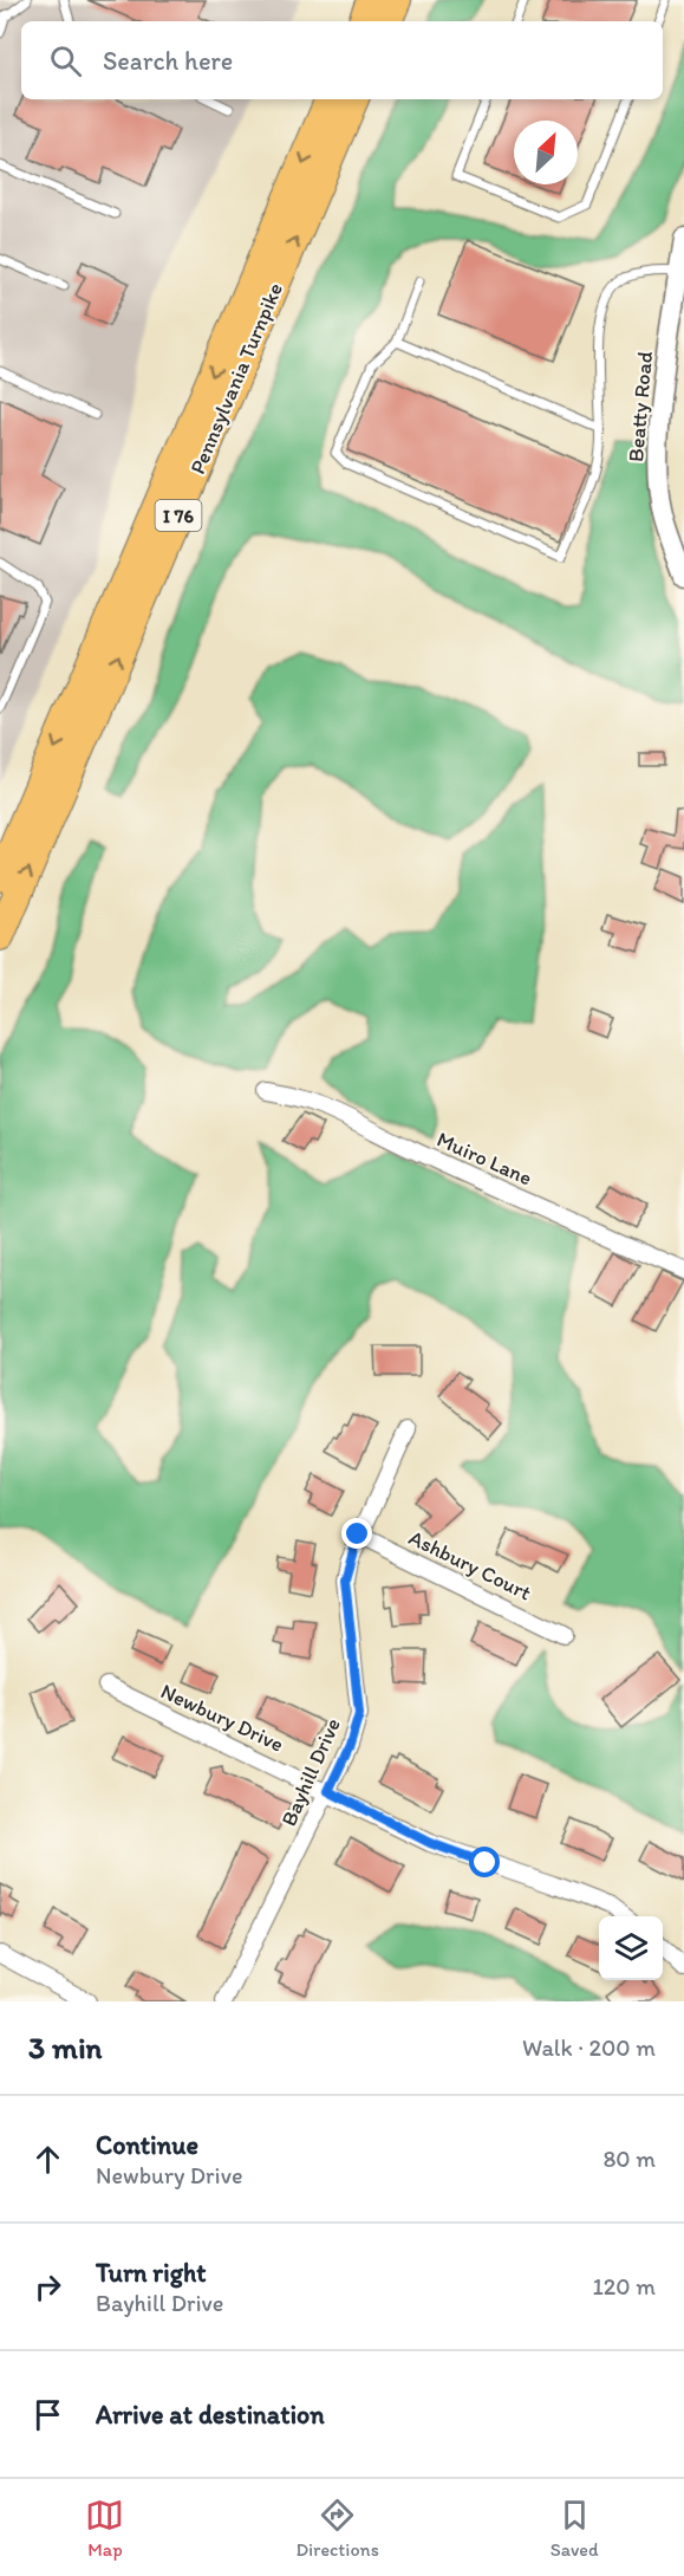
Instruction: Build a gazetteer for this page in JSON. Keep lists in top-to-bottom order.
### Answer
{
  "streets": {
    "highway": ["Pennsylvania Turnpike", "I 76"],
    "street": [
      "Beatty Road",
      "Muiro Lane",
      "Ashbury Court",
      "Newbury Drive",
      "Bayhill Drive"
    ]
  },
  "crossings": [
    ["Ashbury Court", "Bayhill Drive"],
    ["Newbury Drive", "Bayhill Drive"]
  ],
  "north": "top right",
  "page": {
    "search": "Search here",
    "heading": ["3 min", "Walk · 200 m"],
    "list": [
      ["Continue", "Newbury Drive", "80 m"],
      ["Turn right", "Bayhill Drive", "120 m"],
      "Arrive at destination"
    ],
    "nav": ["Map", "Directions", "Saved"]
  }
}
